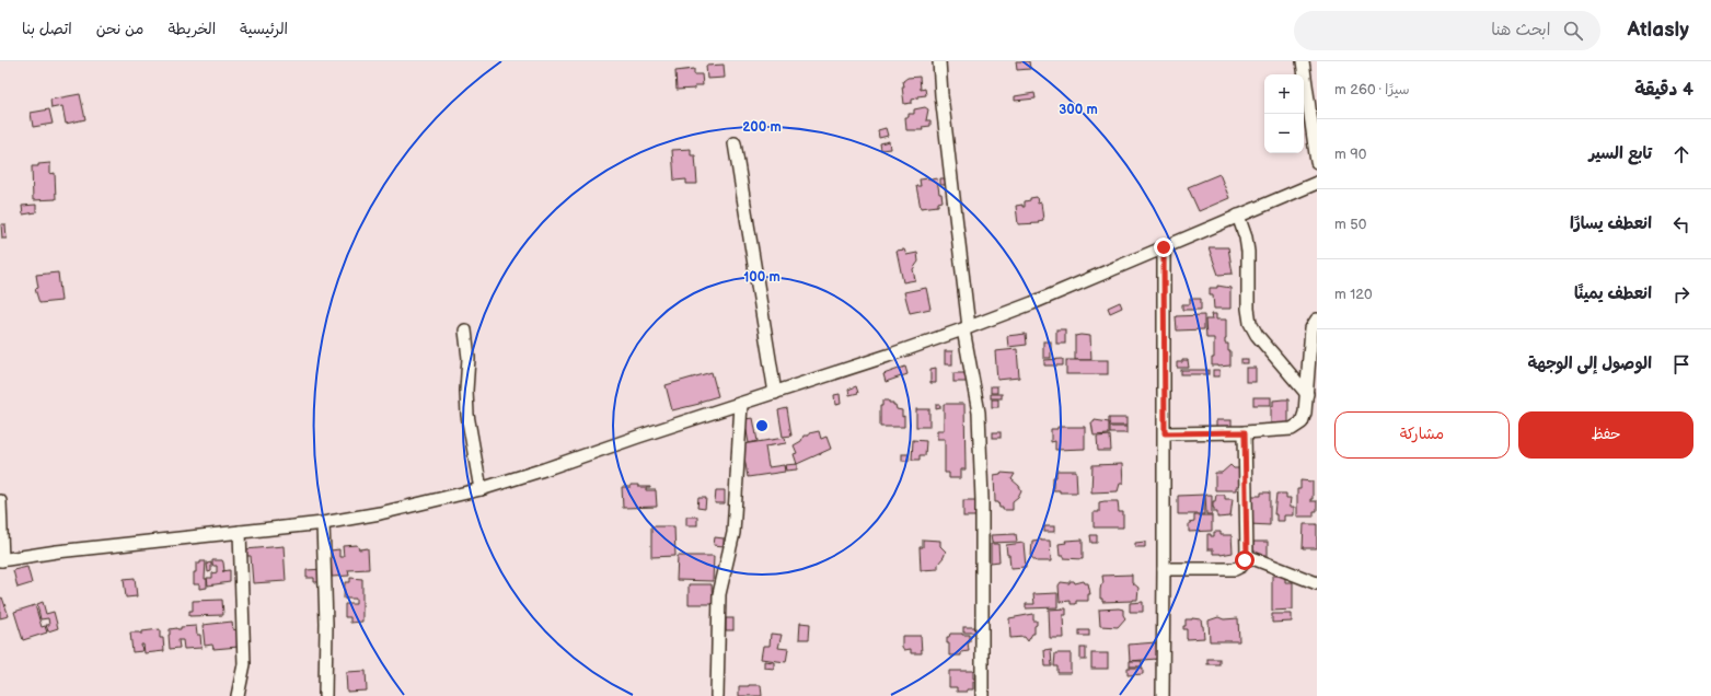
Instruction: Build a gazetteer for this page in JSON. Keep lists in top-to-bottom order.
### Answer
{
  "page": {
    "header": "Atlasly",
    "search": "ابحث هنا",
    "nav": [
      "الرئيسية",
      "الخريطة",
      "من نحن",
      "اتصل بنا"
    ],
    "heading": ["4 دقيقة", "سيرًا · 260 m"],
    "map_buttons": ["+", "−"],
    "list": [
      ["تابع السير", "90 m"],
      ["انعطف يسارًا", "50 m"],
      ["انعطف يمينًا", "120 m"],
      "الوصول إلى الوجهة"
    ],
    "buttons": ["حفظ", "مشاركة"]
  },
  "rings": ["300 m", "200 m", "100 m"]
}
